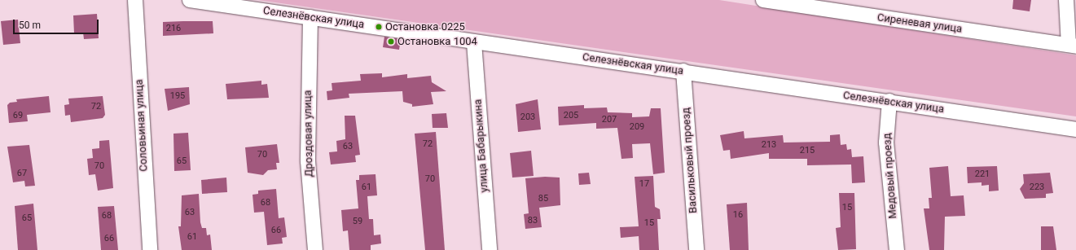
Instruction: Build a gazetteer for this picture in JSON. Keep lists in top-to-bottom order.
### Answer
{
  "streets": {
    "street": [
      "Селезнёвская улица",
      "Сиреневая улица",
      "Соловьиная улица",
      "Дроздовая улица",
      "улица Бабарыкина",
      "Васильковый проезд",
      "Медовый проезд"
    ]
  },
  "crossings": [
    ["Селезнёвская улица", "Дроздовая улица"],
    ["Селезнёвская улица", "улица Бабарыкина"],
    ["Селезнёвская улица", "Васильковый проезд"],
    ["Селезнёвская улица", "Медовый проезд"]
  ],
  "places": ["Остановка 0225", "Остановка 1004"],
  "house_numbers": [
    "216",
    "195",
    "72",
    "69",
    "205",
    "203",
    "207",
    "209",
    "72",
    "213",
    "63",
    "215",
    "70",
    "65",
    "70",
    "67",
    "221",
    "70",
    "17",
    "61",
    "223",
    "85",
    "68",
    "15",
    "63",
    "16",
    "68",
    "65",
    "83",
    "59",
    "15",
    "66",
    "61",
    "66"
  ],
  "scale_bar": "50 m"
}
